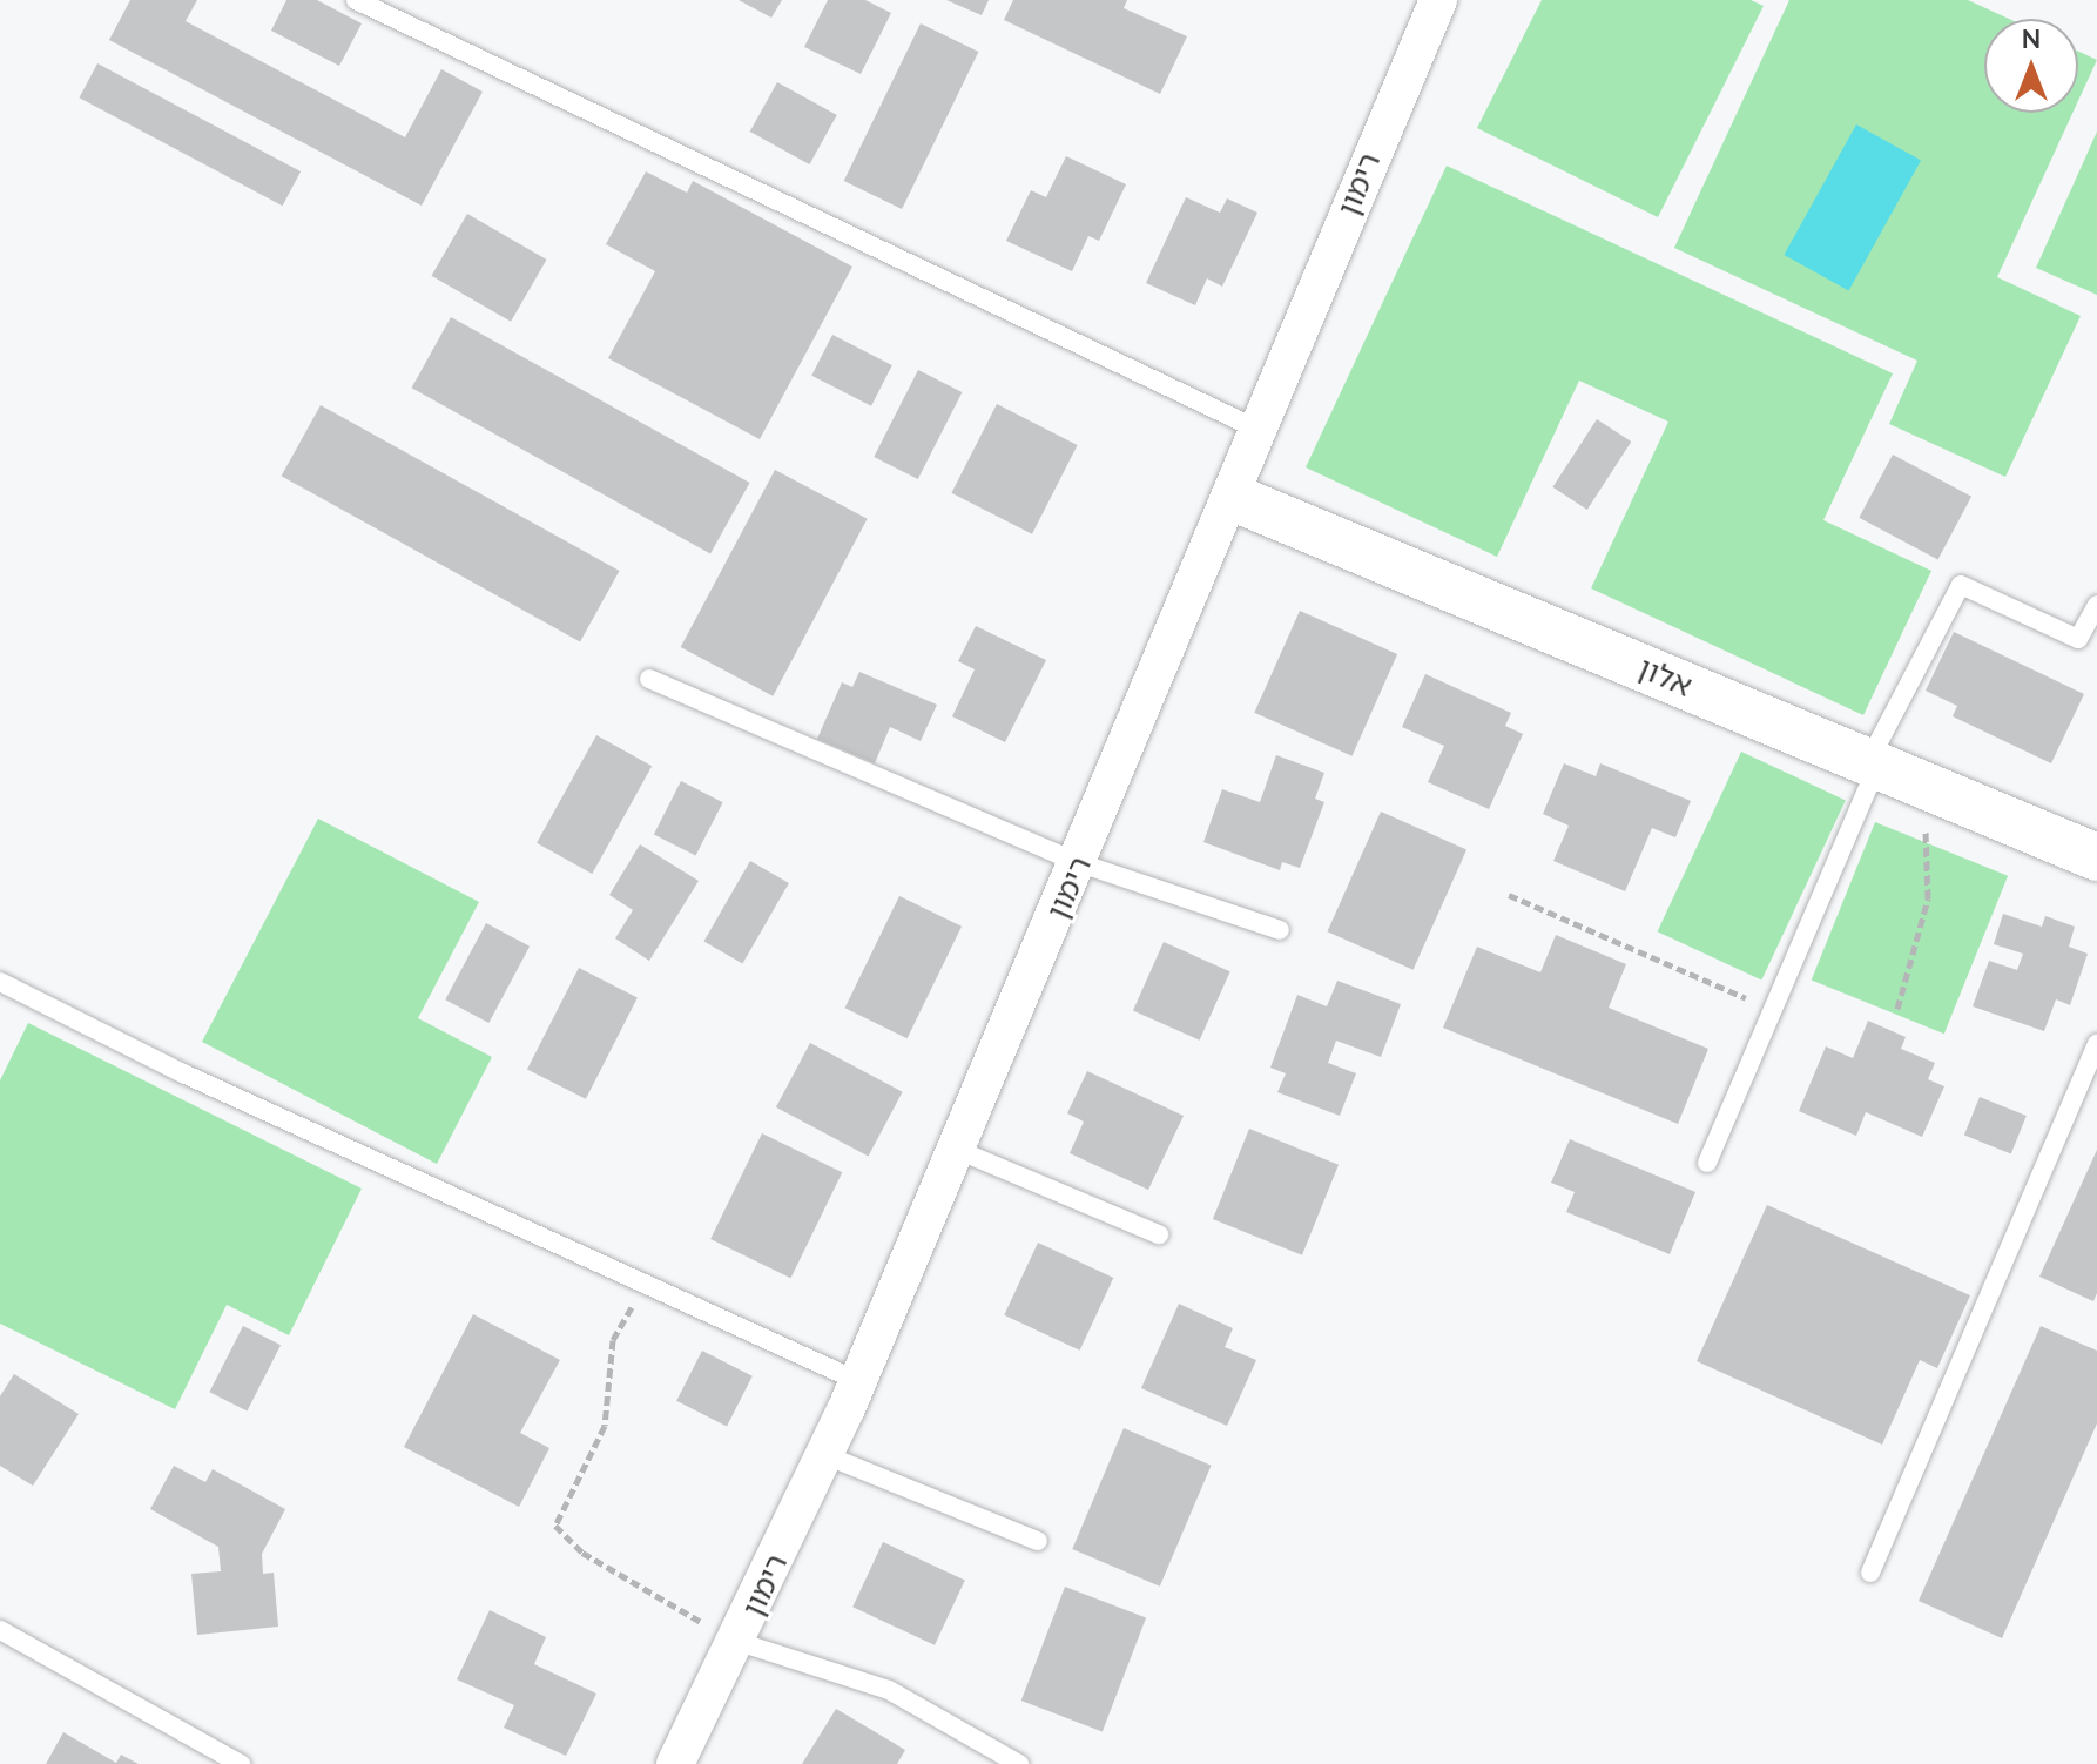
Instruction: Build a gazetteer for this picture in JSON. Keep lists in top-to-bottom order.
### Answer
{
  "streets": {
    "street": ["רימון", "אלון"]
  },
  "crossings": [
    ["רימון", "אלון"]
  ],
  "north": "top"
}
